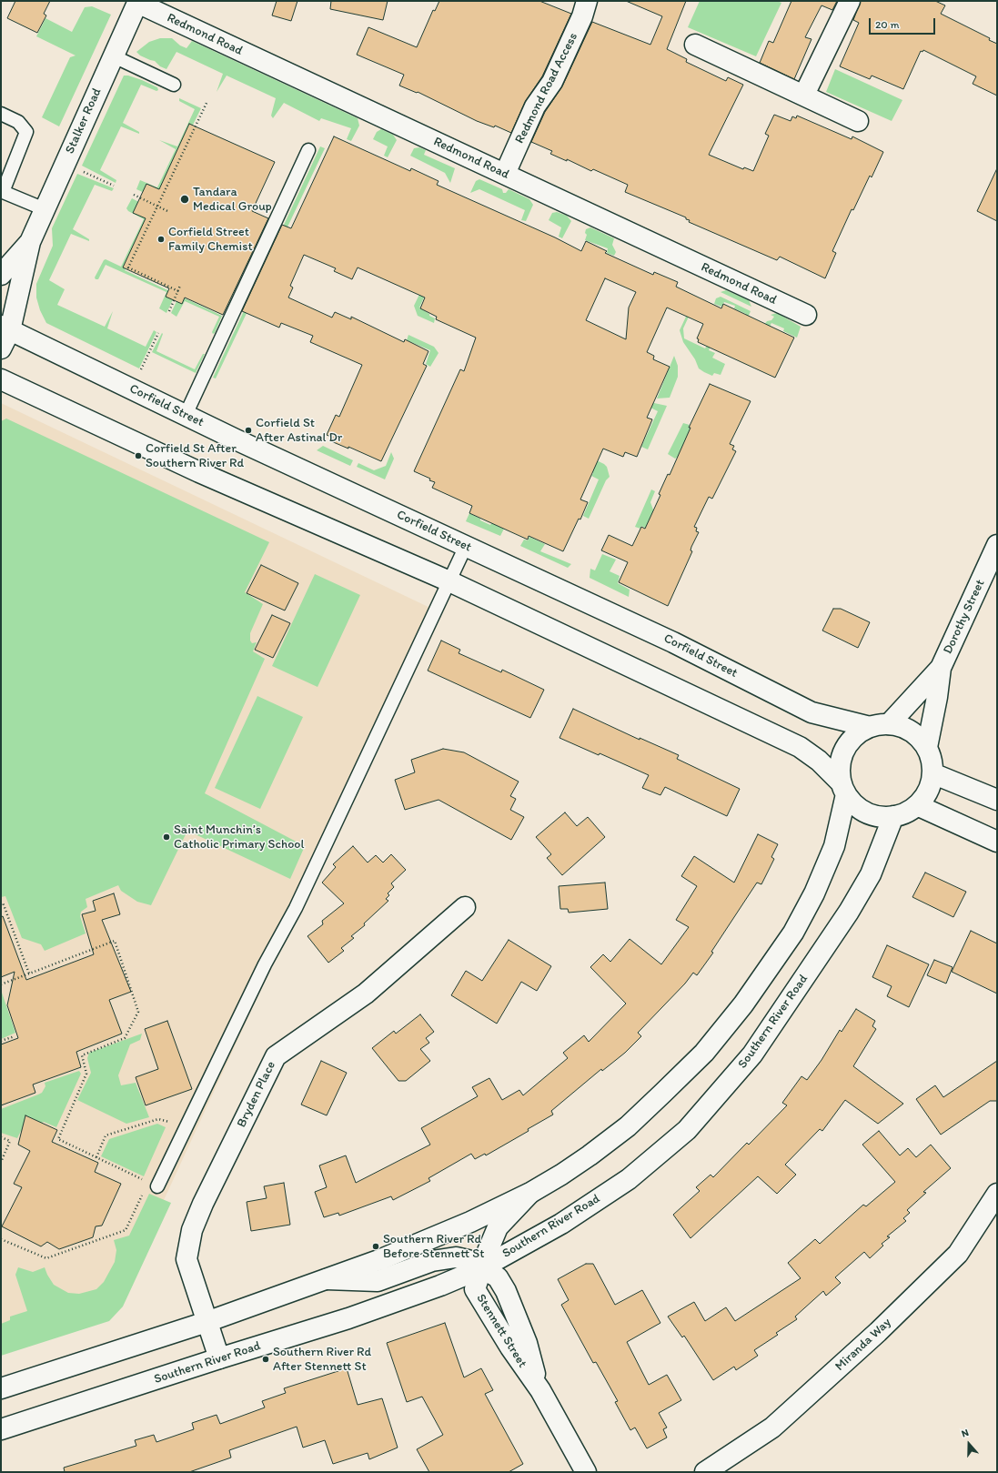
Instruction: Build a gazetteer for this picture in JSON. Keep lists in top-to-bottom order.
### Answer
{
  "streets": {
    "main road": [
      "Redmond Road",
      "Redmond Road Access",
      "Stalker Road",
      "Corfield Street",
      "Dorothy Street",
      "Southern River Road",
      "Bryden Place",
      "Stennett Street",
      "Miranda Way"
    ]
  },
  "crossings": [
    ["Redmond Road", "Redmond Road Access"],
    ["Redmond Road", "Stalker Road"],
    ["Stalker Road", "Corfield Street"],
    ["Corfield Street", "Dorothy Street"],
    ["Corfield Street", "Southern River Road"],
    ["Dorothy Street", "Southern River Road"],
    ["Southern River Road", "Bryden Place"],
    ["Southern River Road", "Stennett Street"]
  ],
  "places": [
    "Tandara Medical Group",
    "Corfield Street Family Chemist",
    "Corfield St After Astinal Dr",
    "Corfield St After Southern River Rd",
    "Saint Munchin’s Catholic Primary School",
    "Southern River Rd Before Stennett St",
    "Southern River Rd After Stennett St"
  ],
  "scale_bar": "20 m",
  "north": "top"
}
